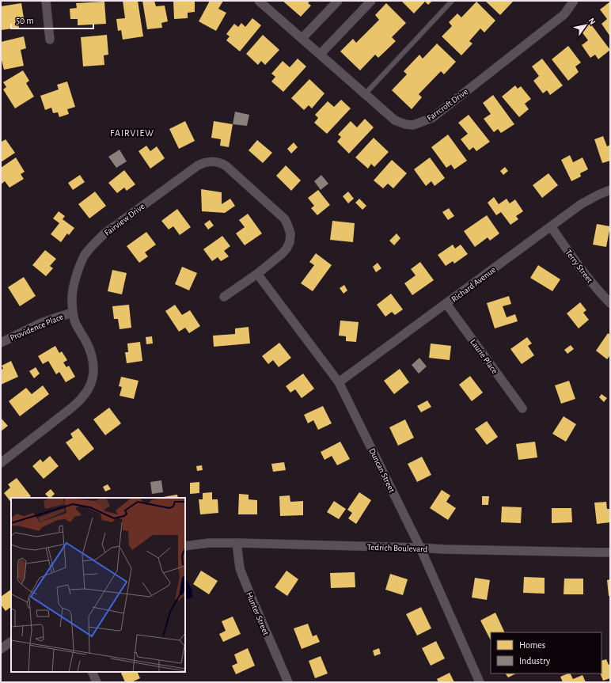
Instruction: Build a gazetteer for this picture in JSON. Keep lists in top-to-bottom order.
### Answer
{
  "streets": {
    "street": [
      "Farrcroft Drive",
      "Fairview Drive",
      "Terry Street",
      "Richard Avenue",
      "Providence Place",
      "Laurie Place",
      "Duncan Street",
      "Tedrich Boulevard",
      "Hunter Street"
    ]
  },
  "crossings": [
    ["Fairview Drive", "Providence Place"],
    ["Fairview Drive", "Duncan Street"],
    ["Terry Street", "Richard Avenue"],
    ["Richard Avenue", "Laurie Place"],
    ["Richard Avenue", "Duncan Street"],
    ["Duncan Street", "Tedrich Boulevard"],
    ["Tedrich Boulevard", "Hunter Street"]
  ],
  "districts": ["FAIRVIEW"],
  "legend": ["Homes", "Industry"],
  "scale_bar": "50 m",
  "north": "top right"
}
